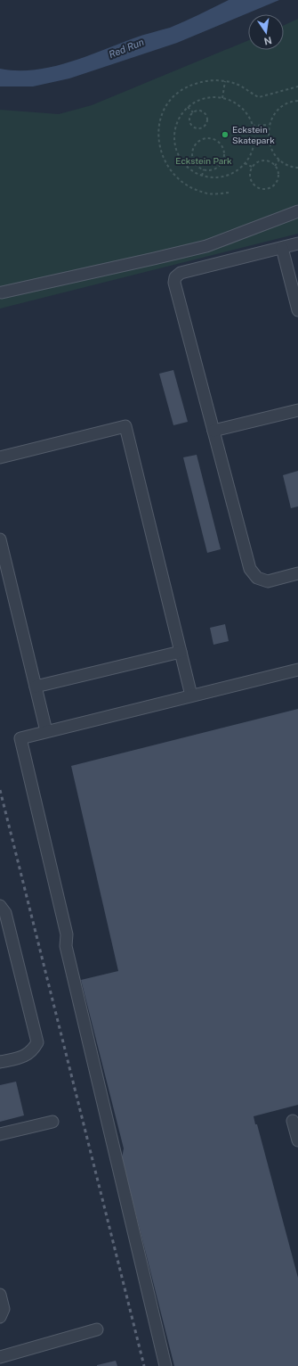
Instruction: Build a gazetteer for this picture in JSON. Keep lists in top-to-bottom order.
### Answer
{
  "water": ["Red Run"],
  "parks": ["Eckstein Park"],
  "places": ["Eckstein Skatepark"],
  "north": "bottom"
}
